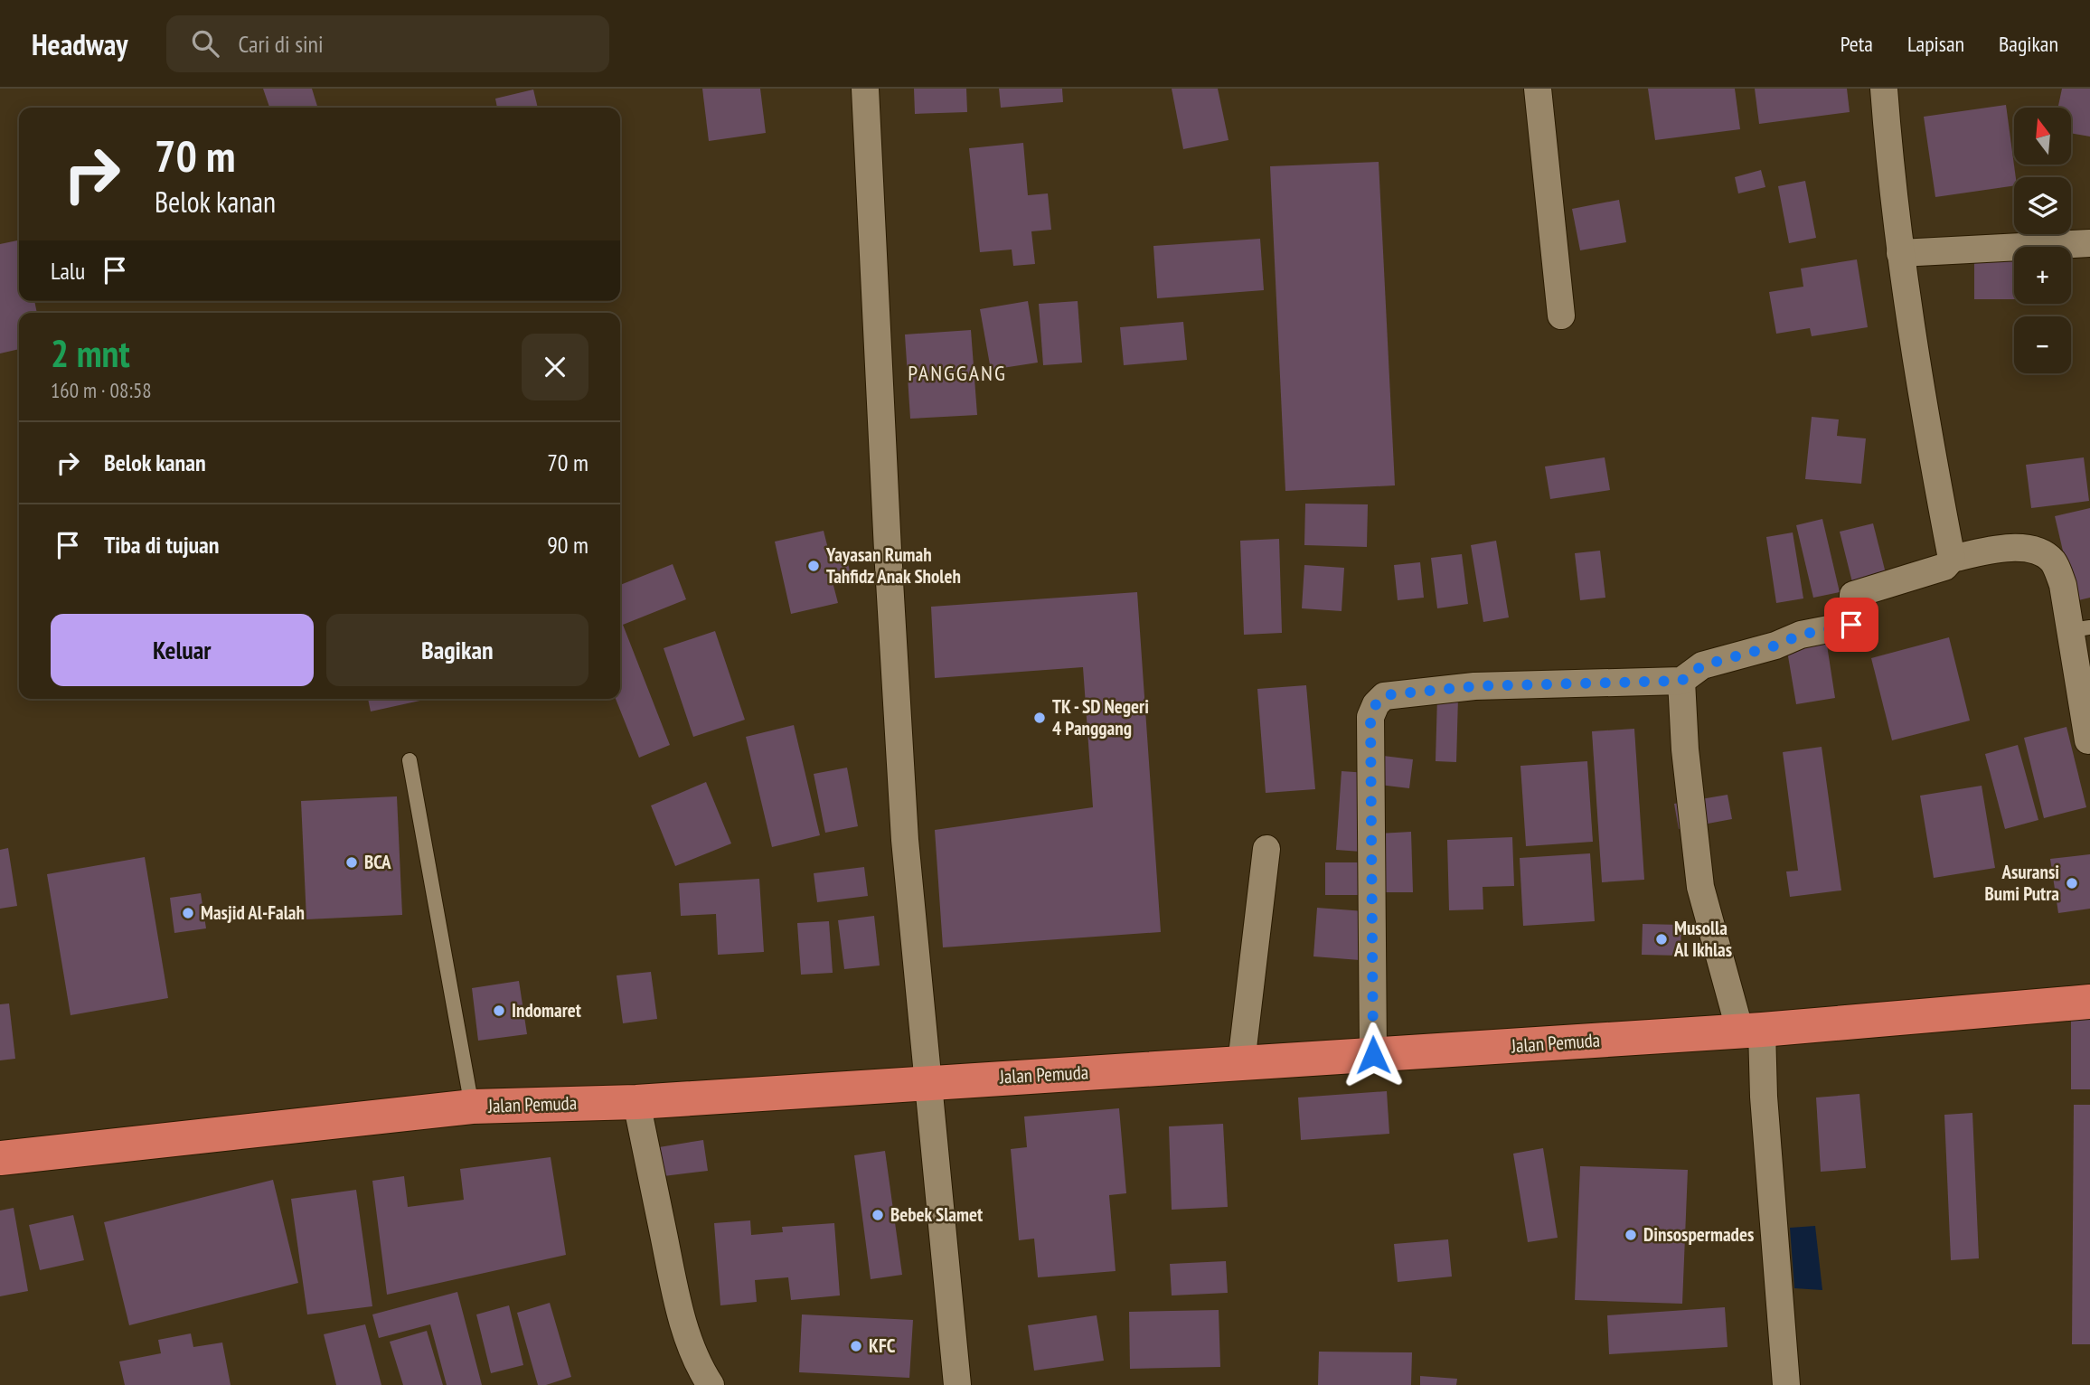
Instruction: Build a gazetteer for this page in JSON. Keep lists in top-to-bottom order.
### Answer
{
  "streets": {
    "highway": ["Jalan Pemuda"]
  },
  "districts": ["PANGGANG"],
  "places": [
    "Yayasan Rumah Tahfidz Anak Sholeh",
    "TK - SD Negeri 4 Panggang",
    "BCA",
    "Asuransi Bumi Putra",
    "Masjid Al-Falah",
    "Musolla Al Ikhlas",
    "Indomaret",
    "Bebek Slamet",
    "Dinsospermades",
    "KFC"
  ],
  "north": "top",
  "page": {
    "header": "Headway",
    "search": "Cari di sini",
    "nav": ["Peta", "Lapisan", "Bagikan"],
    "map_buttons": ["+", "−"],
    "turn": ["70 m", "Belok kanan"],
    "then": "Lalu",
    "heading": ["2 mnt", "160 m · 08:58"],
    "list": [
      {
        "name": "Belok kanan",
        "value": "70 m"
      },
      {
        "name": "Tiba di tujuan",
        "value": "90 m"
      }
    ],
    "buttons": ["Keluar", "Bagikan"]
  }
}
